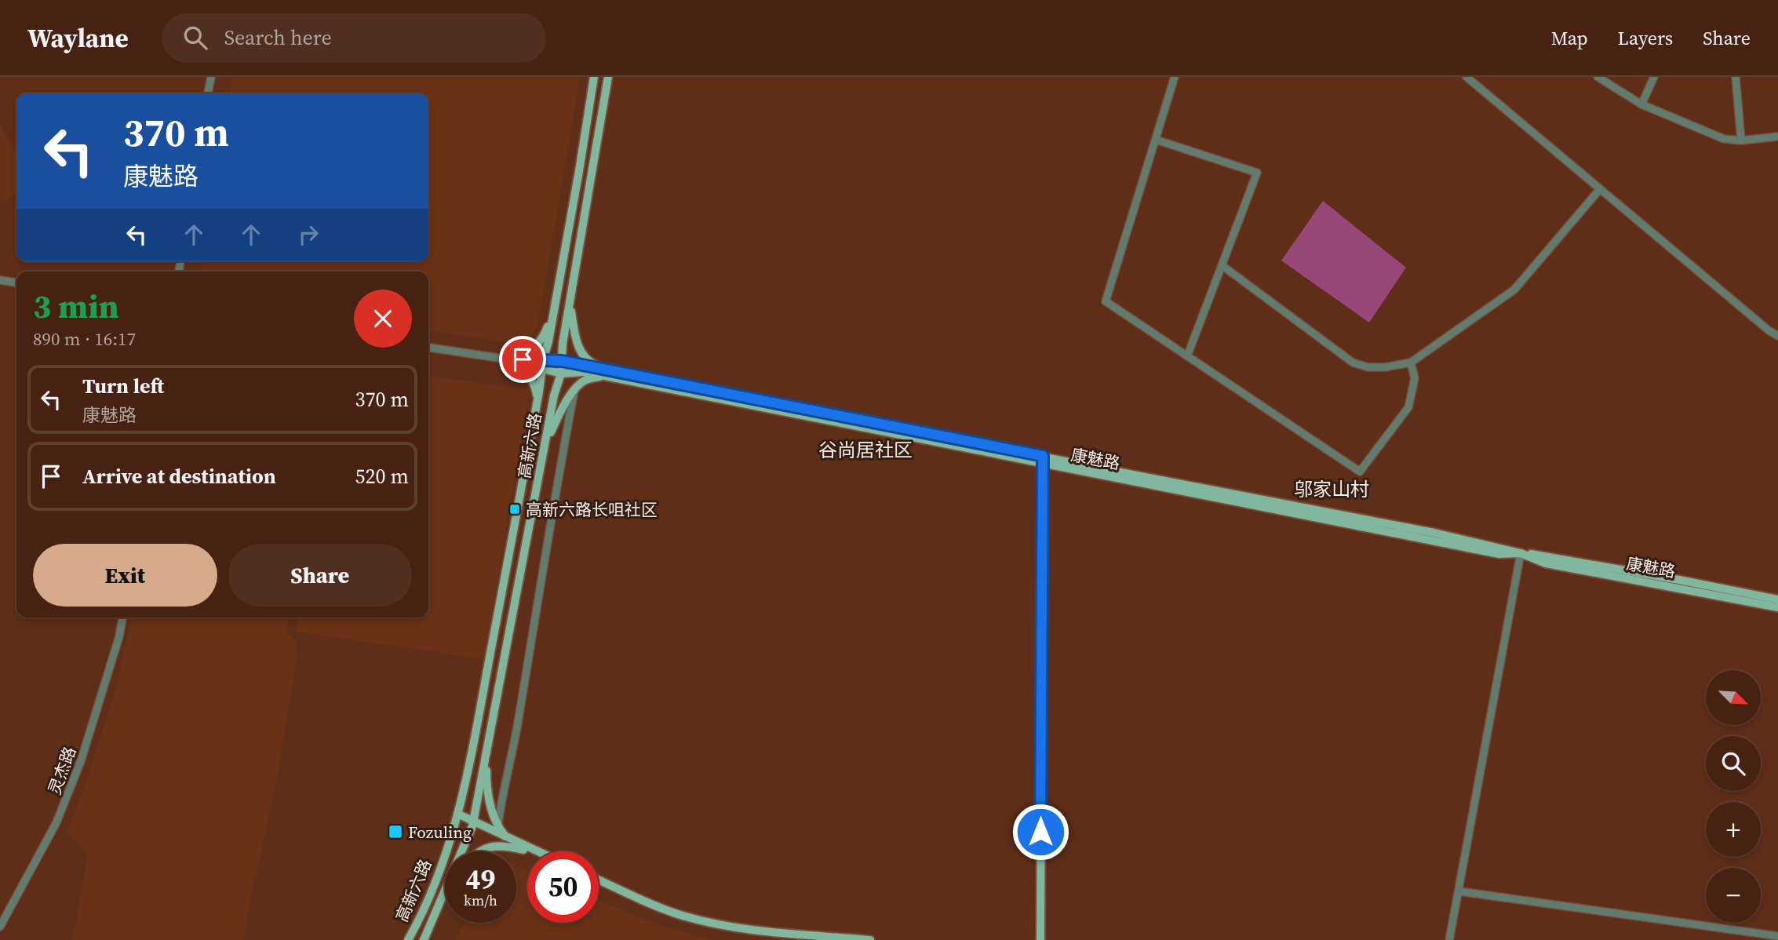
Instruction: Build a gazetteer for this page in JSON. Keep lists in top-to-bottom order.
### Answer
{
  "streets": {
    "main road": ["高新六路", "康魅路"],
    "street": ["灵杰路"]
  },
  "crossings": [
    ["高新六路", "康魅路"]
  ],
  "districts": ["谷尚居社区", "邬家山村"],
  "places": {
    "transit": ["高新六路长咀社区", "Fozuling"]
  },
  "north": "bottom right",
  "page": {
    "header": "Waylane",
    "search": "Search here",
    "nav": ["Map", "Layers", "Share"],
    "turn": ["370 m", "康魅路"],
    "heading": ["3 min", "890 m · 16:17"],
    "list": [
      {
        "name": "Turn left",
        "note": "康魅路",
        "value": "370 m"
      },
      {
        "name": "Arrive at destination",
        "value": "520 m"
      }
    ],
    "buttons": ["Exit", "Share"],
    "map_buttons": ["+", "−"],
    "speed": "49 km/h",
    "limit": "50"
  }
}
